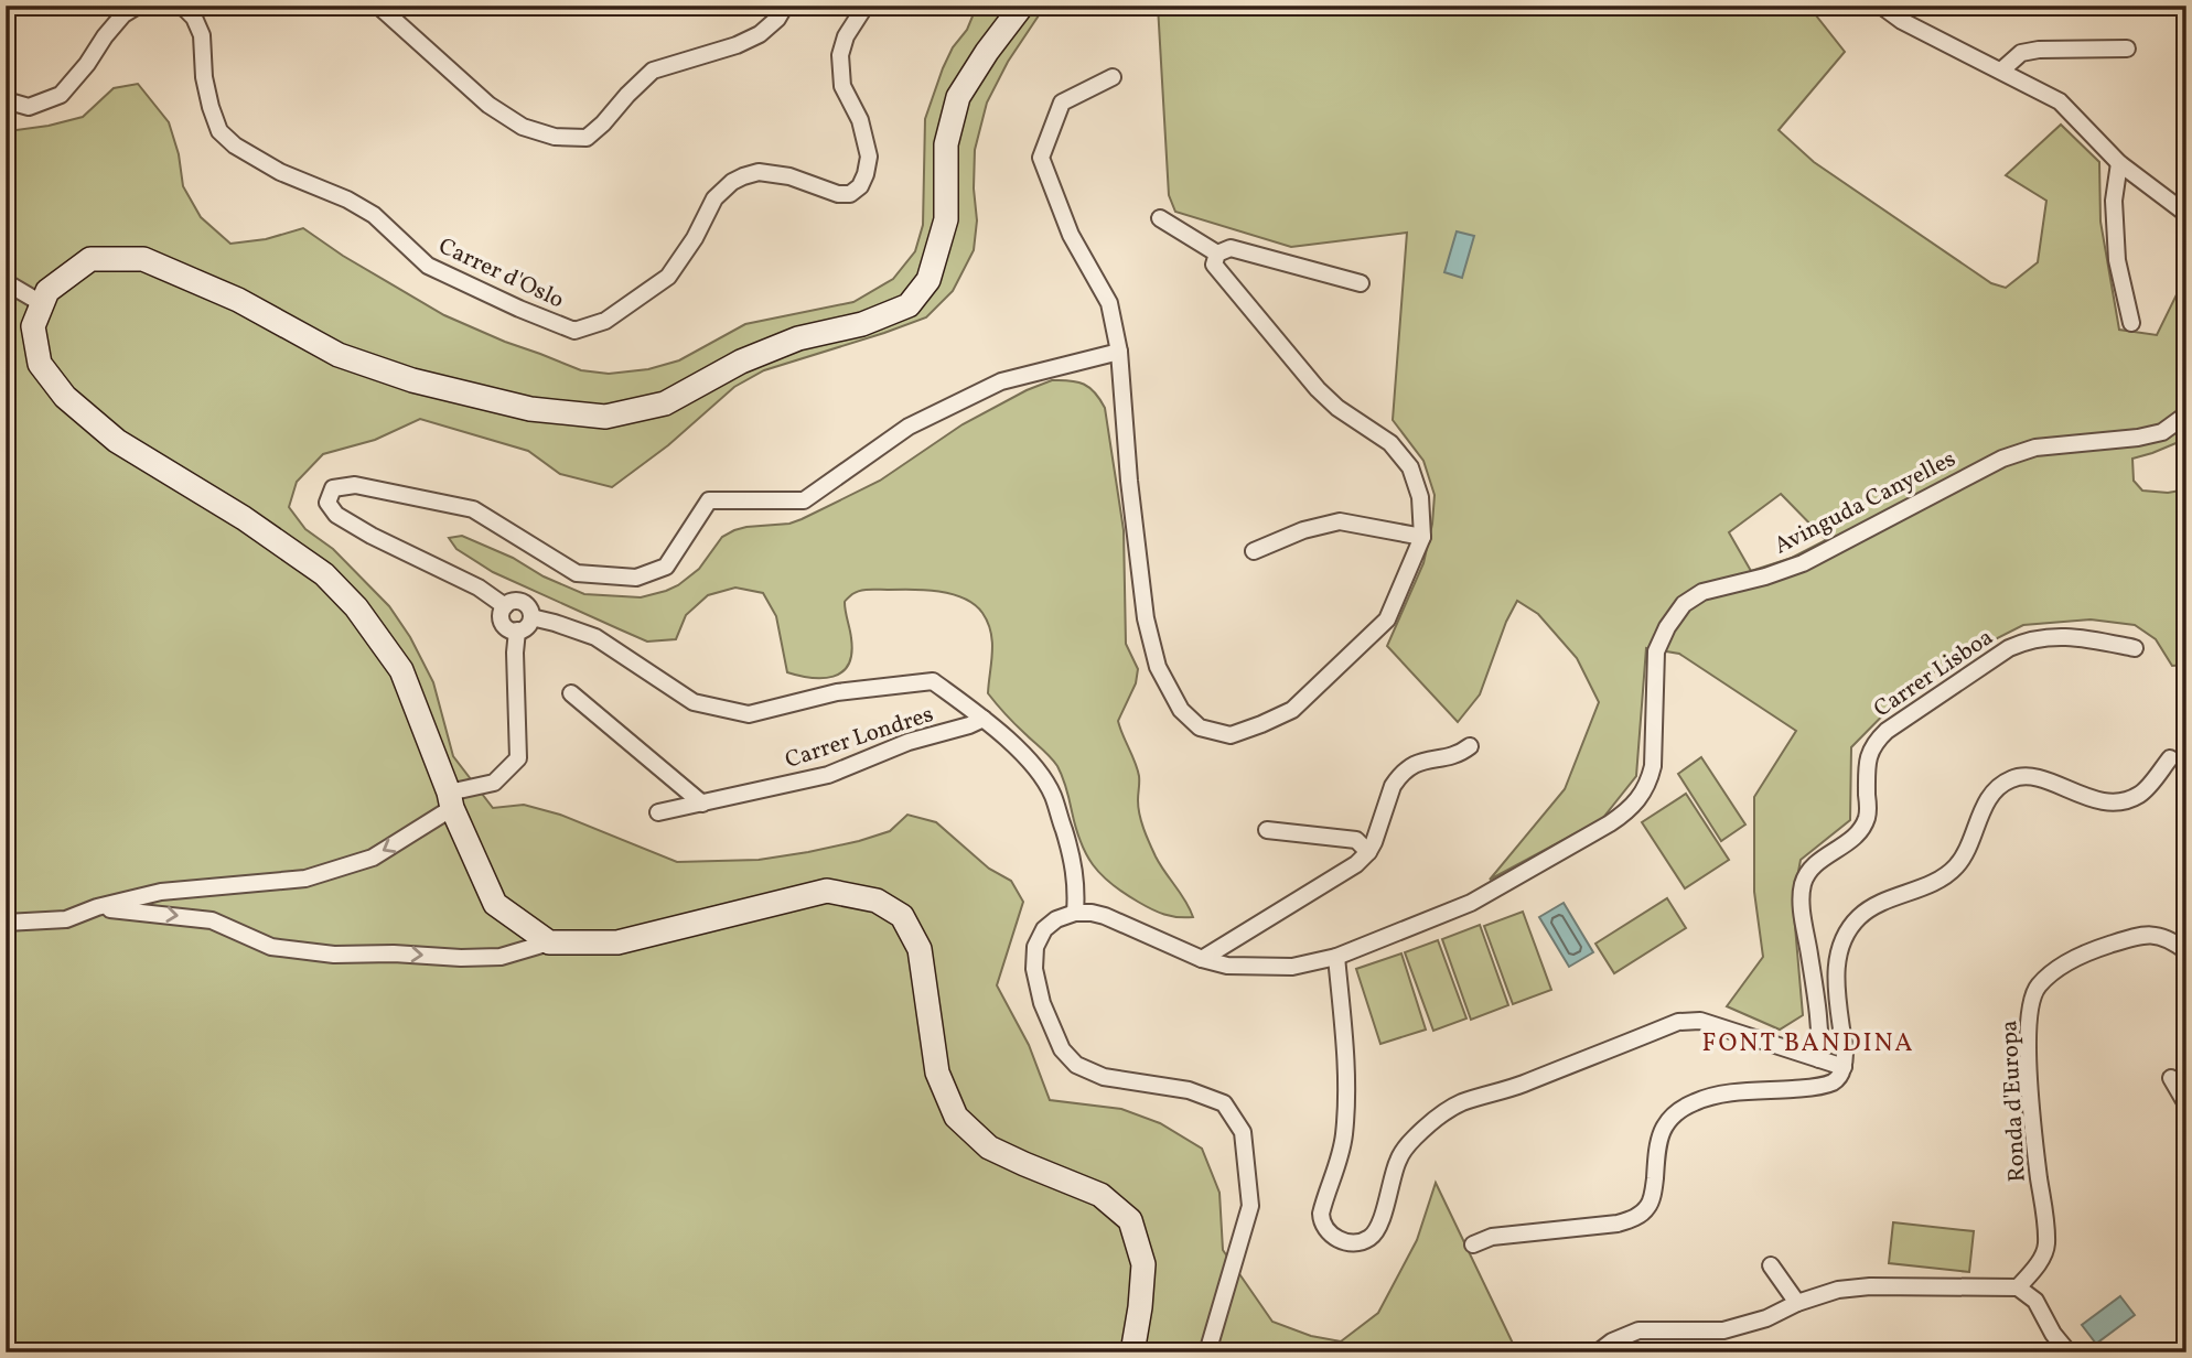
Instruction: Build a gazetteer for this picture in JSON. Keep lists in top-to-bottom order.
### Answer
{
  "streets": {
    "street": [
      "Carrer d'Oslo",
      "Avinguda Canyelles",
      "Carrer Lisboa",
      "Carrer Londres",
      "Ronda d'Europa"
    ]
  },
  "districts": ["FONT BANDINA"]
}
